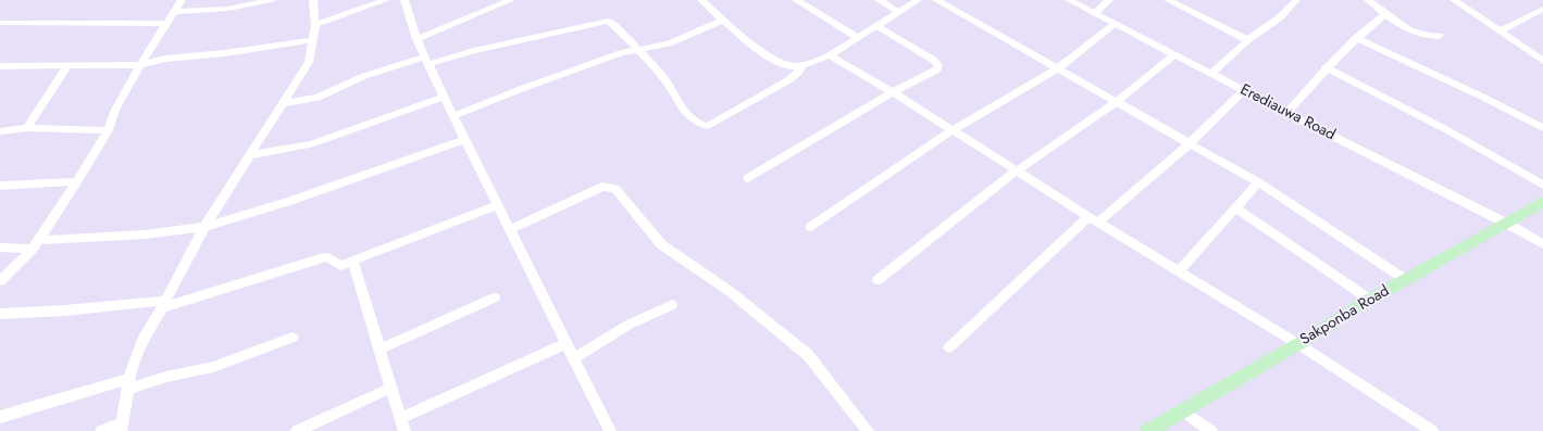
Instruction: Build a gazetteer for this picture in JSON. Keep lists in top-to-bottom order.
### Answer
{
  "streets": {
    "main road": ["Sakponba Road"],
    "street": ["Erediauwa Road"]
  },
  "crossings": [
    ["Erediauwa Road", "Sakponba Road"]
  ]
}
